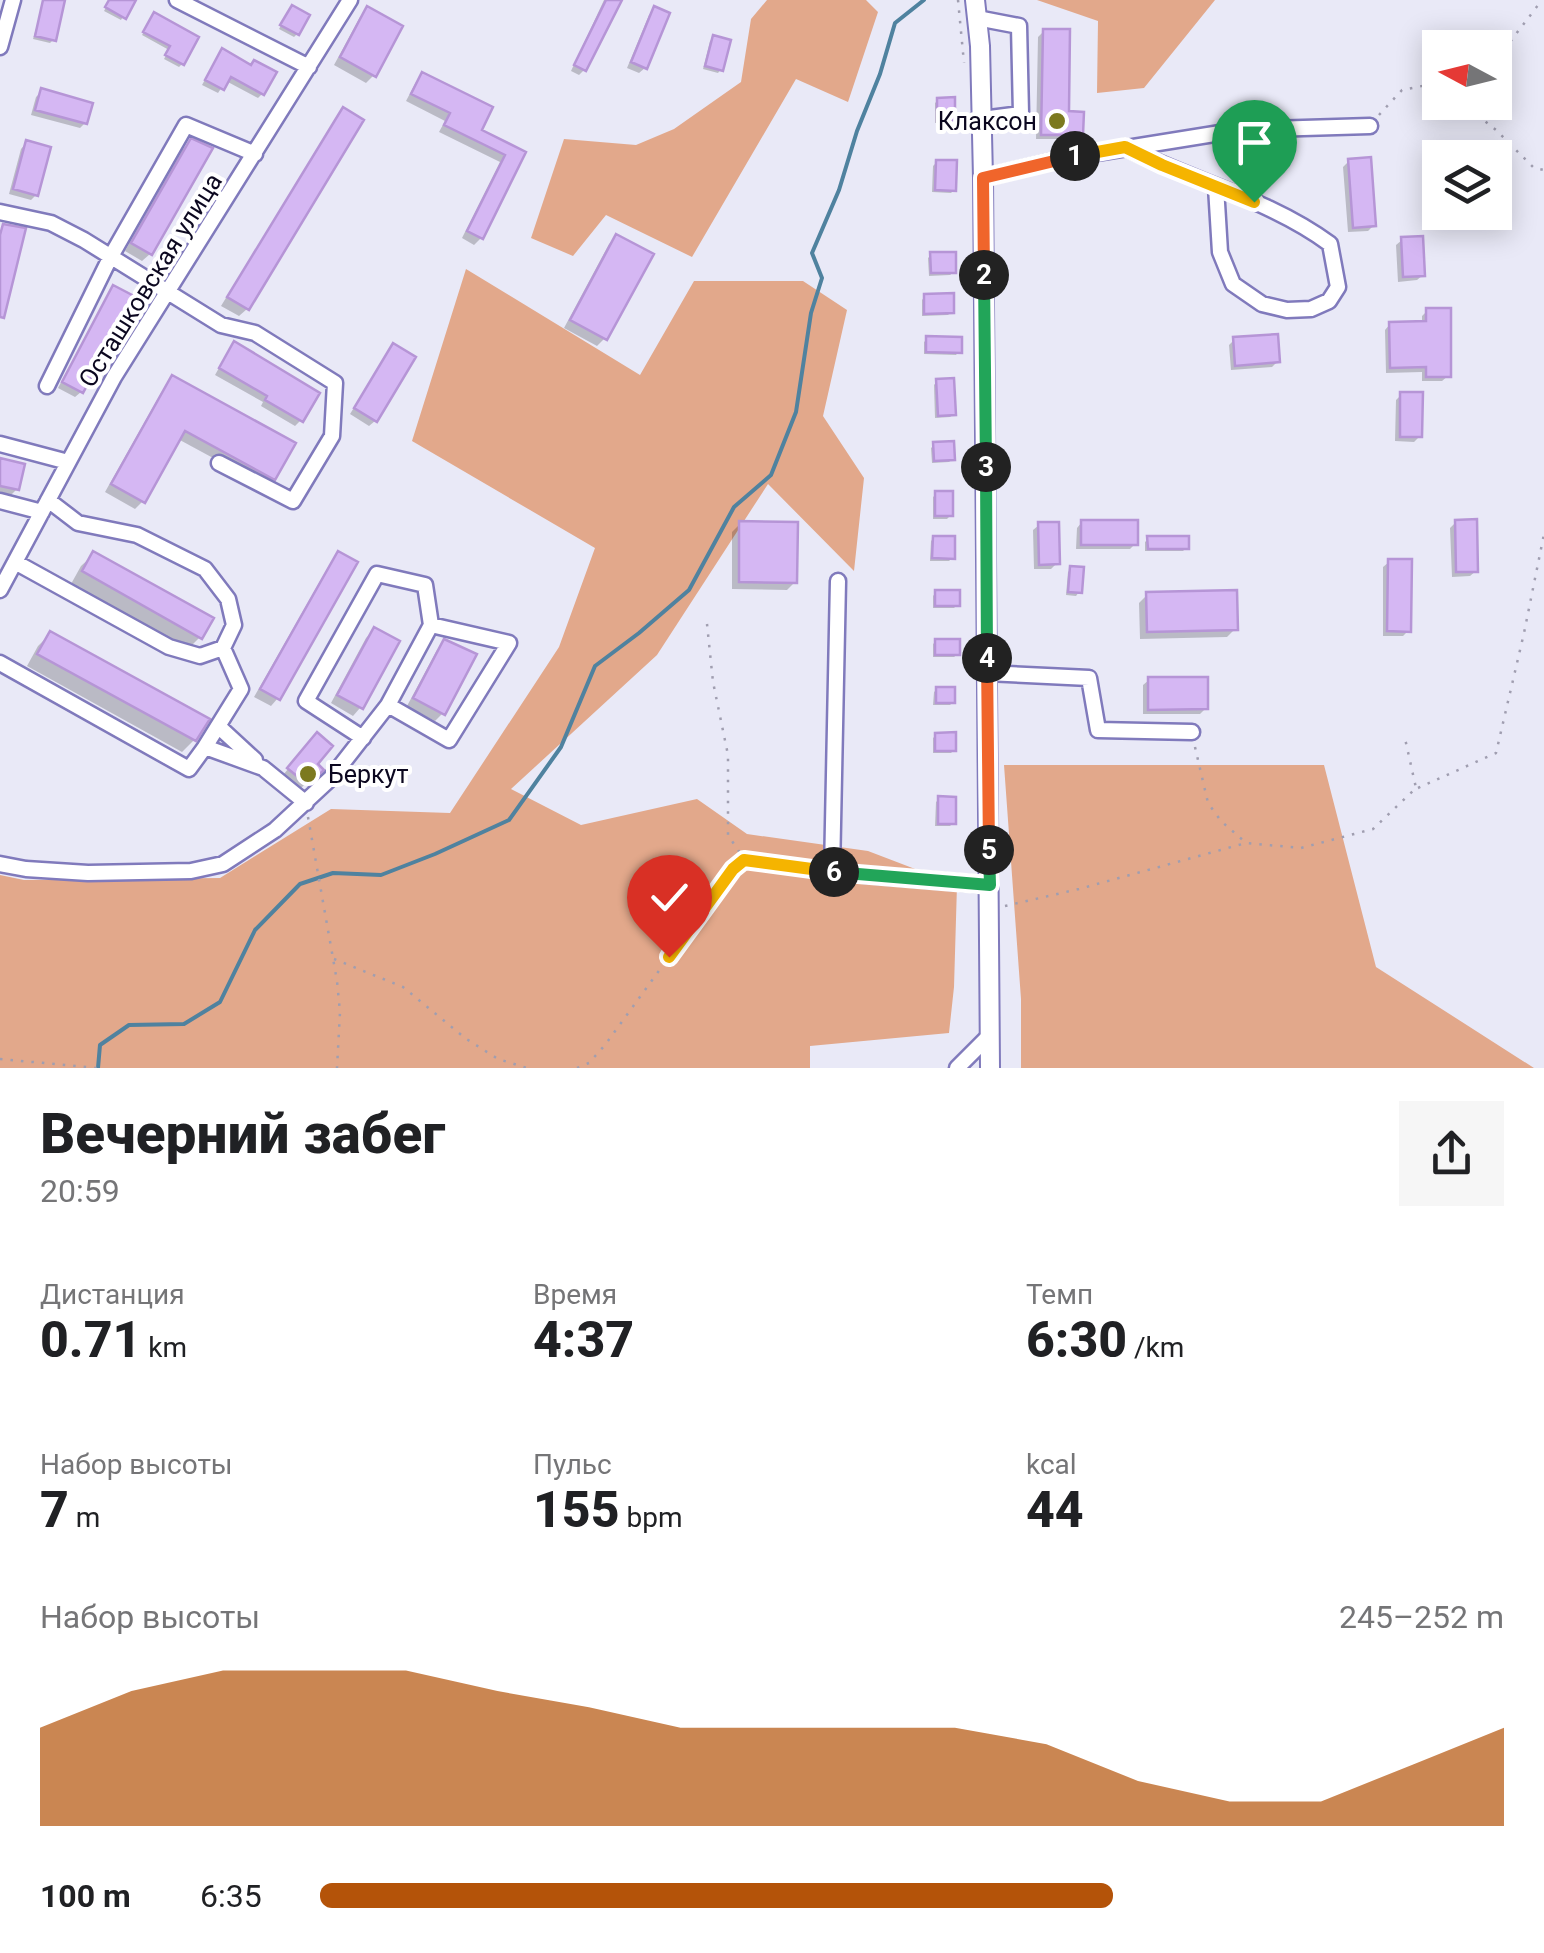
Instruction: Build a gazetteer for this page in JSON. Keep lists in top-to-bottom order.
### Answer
{
  "streets": {
    "street": ["Осташковская улица"]
  },
  "places": ["Клаксон", "Беркут"],
  "north": "left",
  "page": {
    "pins": [
      "1",
      "2",
      "3",
      "4",
      "5",
      "6"
    ],
    "heading": ["Вечерний забег", "20:59"],
    "stats": [
      ["Дистанция", "0.71 km"],
      ["Время", "4:37"],
      ["Темп", "6:30 /km"],
      ["Набор высоты", "7 m"],
      ["Пульс", "155 bpm"],
      ["kcal", "44"]
    ],
    "chart": ["Набор высоты", "245–252 m"],
    "list": [
      {
        "name": "100 m",
        "note": "6:35"
      }
    ]
  }
}
